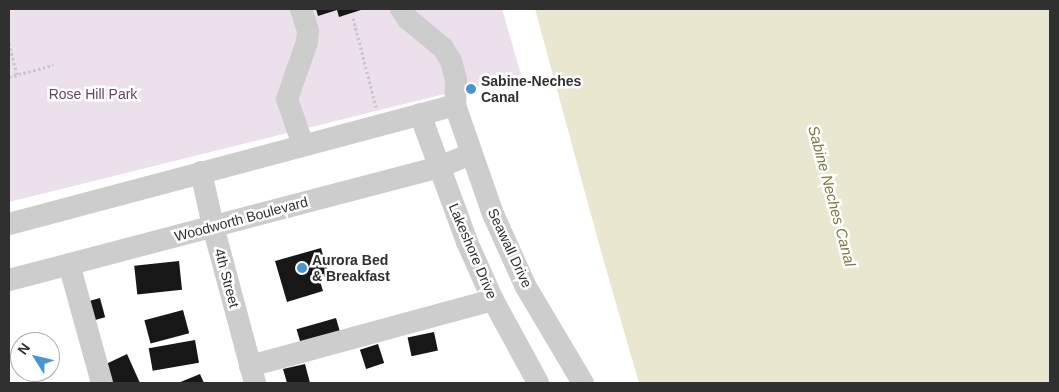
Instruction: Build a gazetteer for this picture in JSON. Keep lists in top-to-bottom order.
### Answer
{
  "streets": {
    "street": [
      "Woodworth Boulevard",
      "Seawall Drive",
      "Lakeshore Drive",
      "4th Street"
    ]
  },
  "crossings": [
    ["Woodworth Boulevard", "Seawall Drive"],
    ["Woodworth Boulevard", "Lakeshore Drive"],
    ["Woodworth Boulevard", "4th Street"]
  ],
  "water": ["Sabine Neches Canal"],
  "parks": ["Rose Hill Park"],
  "places": ["Sabine-Neches Canal", "Aurora Bed & Breakfast"],
  "north": "top left"
}
